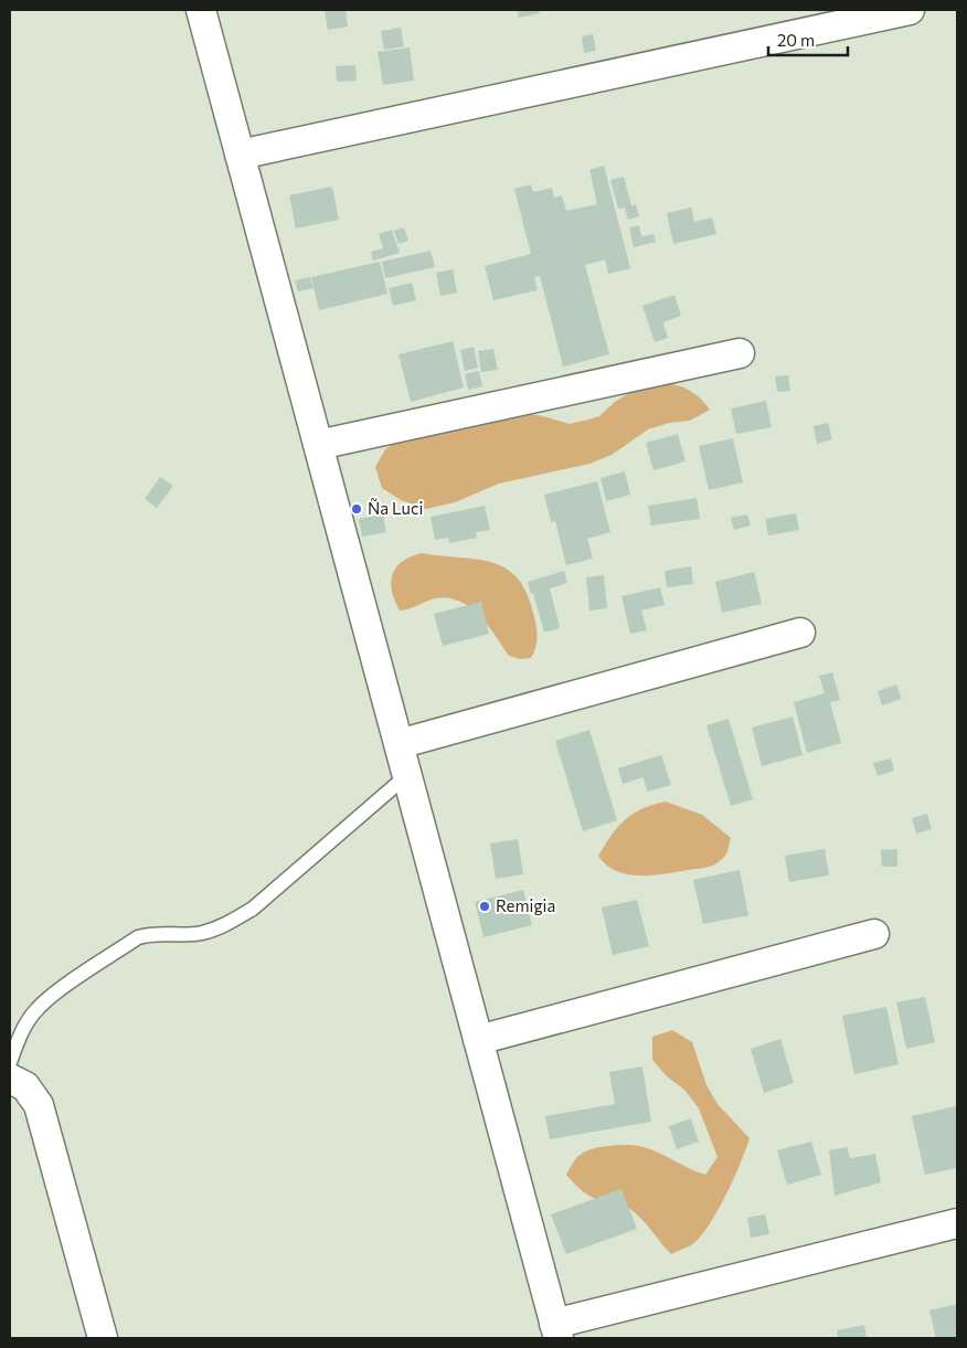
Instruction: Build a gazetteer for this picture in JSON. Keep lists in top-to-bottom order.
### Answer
{
  "places": ["Ña Luci", "Remigia"],
  "scale_bar": "20 m"
}
